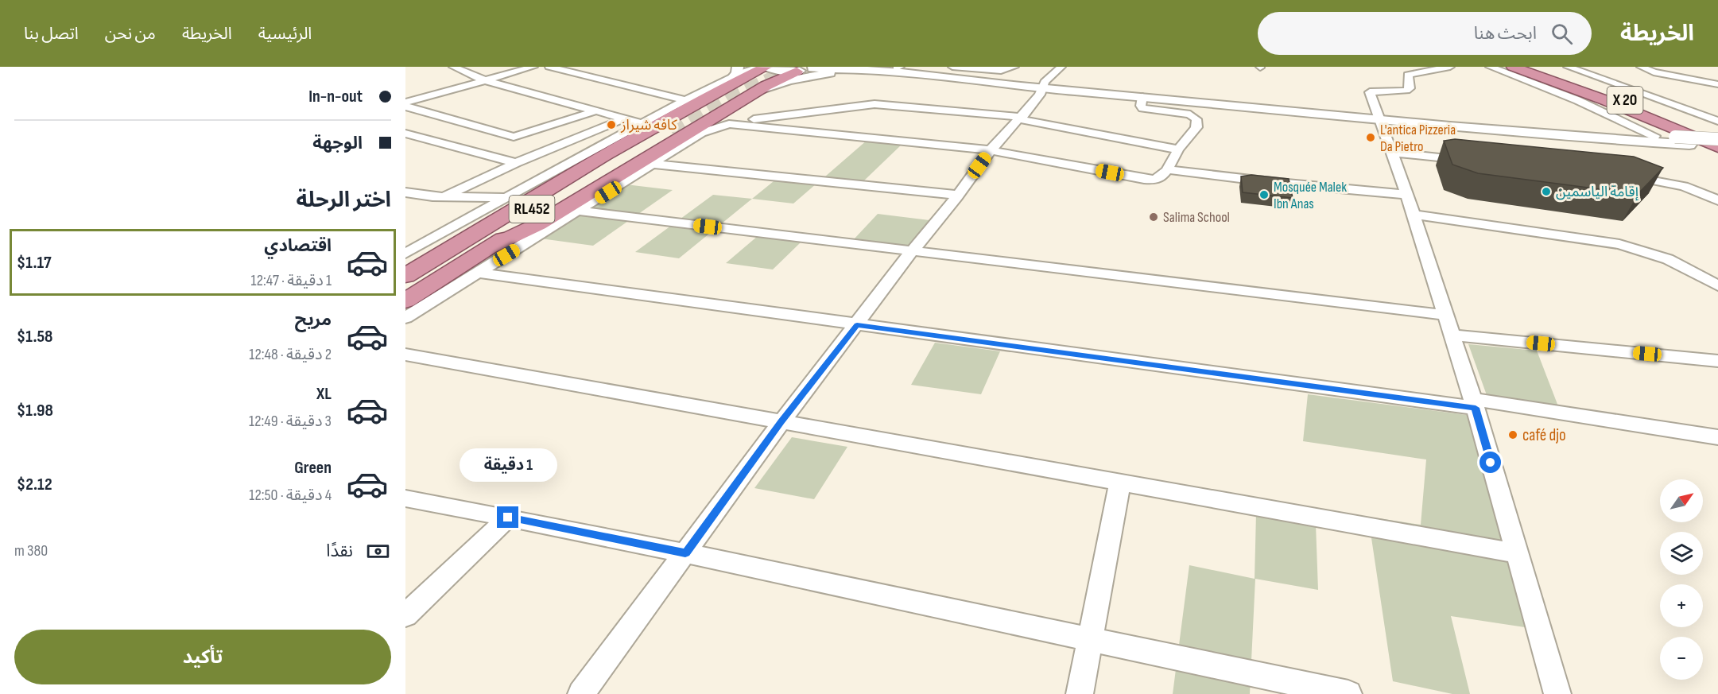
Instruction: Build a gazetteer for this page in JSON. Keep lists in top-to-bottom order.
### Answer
{
  "streets": {
    "highway": ["X 20", "RL452"]
  },
  "places": [
    "کافه شيراز",
    "L'antica Pizzeria Da Pietro",
    "إقامة الياسمين",
    "Mosquée Malek Ibn Anas",
    "Salima School",
    "café djo"
  ],
  "north": "top right",
  "page": {
    "header": "الخريطة",
    "search": "ابحث هنا",
    "nav": [
      "الرئيسية",
      "الخريطة",
      "من نحن",
      "اتصل بنا"
    ],
    "banner": ["In-n-out", "الوجهة"],
    "heading": "اختر الرحلة",
    "list": [
      {
        "name": "اقتصادي",
        "note": "1 دقيقة · 12:47",
        "value": "$1.17"
      },
      {
        "name": "مريح",
        "note": "2 دقيقة · 12:48",
        "value": "$1.58"
      },
      {
        "name": "XL",
        "note": "3 دقيقة · 12:49",
        "value": "$1.98"
      },
      {
        "name": "Green",
        "note": "4 دقيقة · 12:50",
        "value": "$2.12"
      }
    ],
    "bubble": "1 دقيقة",
    "map_buttons": ["+", "−"],
    "pay": ["نقدًا", "380 m"],
    "buttons": "تأكيد"
  }
}
